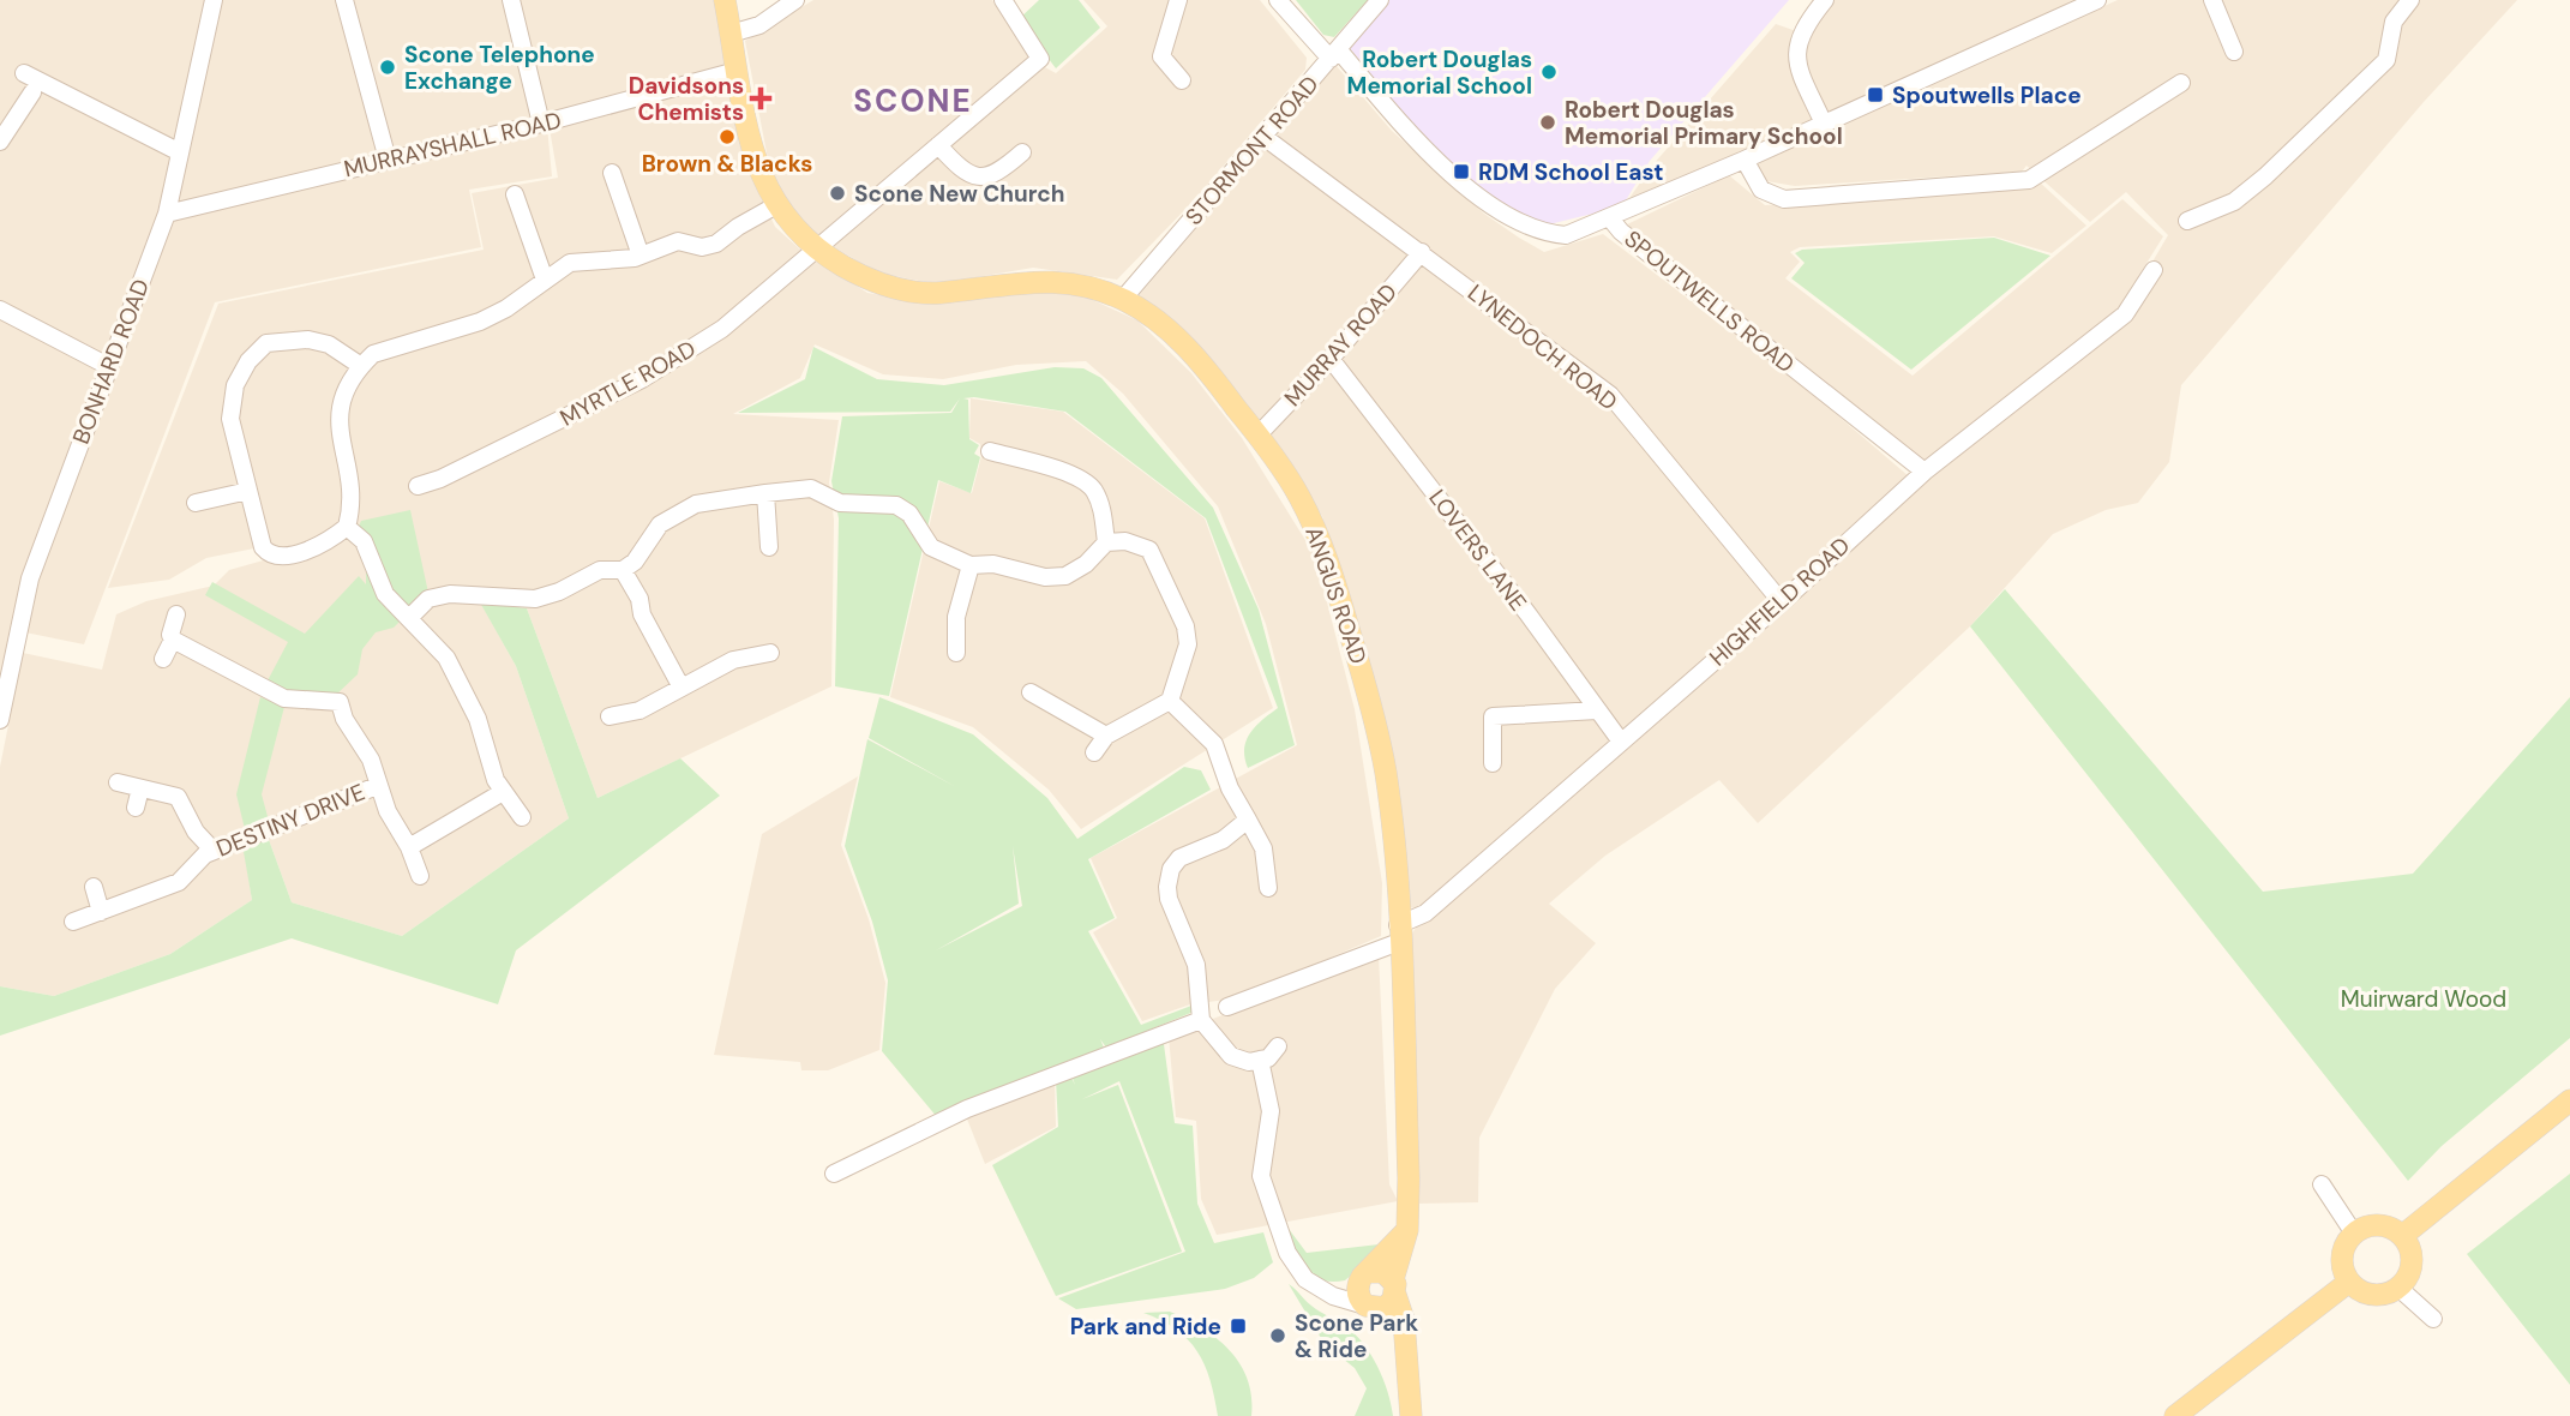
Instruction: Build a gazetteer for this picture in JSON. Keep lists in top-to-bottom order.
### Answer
{
  "streets": {
    "main road": ["ANGUS ROAD"],
    "street": [
      "MURRAYSHALL ROAD",
      "STORMONT ROAD",
      "SPOUTWELLS ROAD",
      "MURRAY ROAD",
      "LYNEDOCH ROAD",
      "BONHARD ROAD",
      "MYRTLE ROAD",
      "LOVERS LANE",
      "HIGHFIELD ROAD",
      "DESTINY DRIVE"
    ]
  },
  "crossings": [
    ["MURRAYSHALL ROAD", "BONHARD ROAD"],
    ["MURRAYSHALL ROAD", "ANGUS ROAD"],
    ["STORMONT ROAD", "SPOUTWELLS ROAD"],
    ["STORMONT ROAD", "LYNEDOCH ROAD"],
    ["STORMONT ROAD", "ANGUS ROAD"],
    ["SPOUTWELLS ROAD", "HIGHFIELD ROAD"],
    ["MURRAY ROAD", "LYNEDOCH ROAD"],
    ["MURRAY ROAD", "LOVERS LANE"],
    ["MURRAY ROAD", "ANGUS ROAD"],
    ["LYNEDOCH ROAD", "HIGHFIELD ROAD"],
    ["MYRTLE ROAD", "ANGUS ROAD"],
    ["LOVERS LANE", "HIGHFIELD ROAD"],
    ["ANGUS ROAD", "HIGHFIELD ROAD"]
  ],
  "districts": ["SCONE"],
  "parks": ["Muirward Wood"],
  "places": {
    "other": [
      "Scone Telephone Exchange",
      "Robert Douglas Memorial School",
      "Robert Douglas Memorial Primary School",
      "Brown & Blacks",
      "Scone New Church",
      "Scone Park & Ride"
    ],
    "transit": ["Spoutwells Place", "RDM School East", "Park and Ride"],
    "health": ["Davidsons Chemists"]
  }
}
